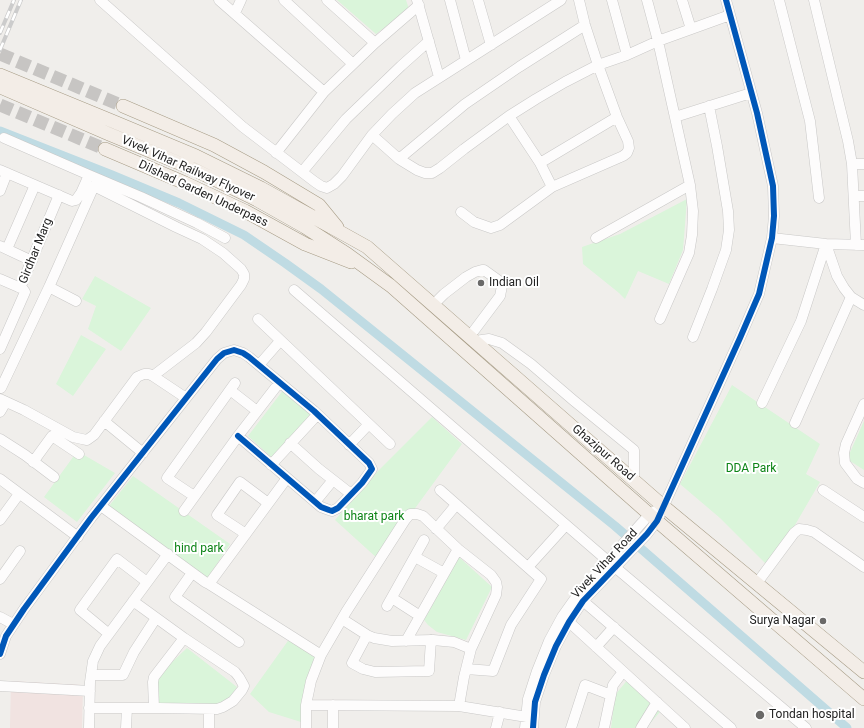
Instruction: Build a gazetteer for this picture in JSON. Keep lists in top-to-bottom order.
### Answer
{
  "streets": {
    "main road": ["Vivek Vihar Railway Flyover", "Dilshad Garden Underpass", "Ghazipur Road"],
    "street": ["Girdhar Marg", "Vivek Vihar Road"]
  },
  "crossings": [
    ["Vivek Vihar Railway Flyover", "Dilshad Garden Underpass"],
    ["Vivek Vihar Railway Flyover", "Ghazipur Road"],
    ["Dilshad Garden Underpass", "Ghazipur Road"],
    ["Ghazipur Road", "Vivek Vihar Road"]
  ],
  "parks": ["DDA Park", "bharat park", "hind park"],
  "places": ["Indian Oil", "Surya Nagar", "Tondan hospital"]
}
